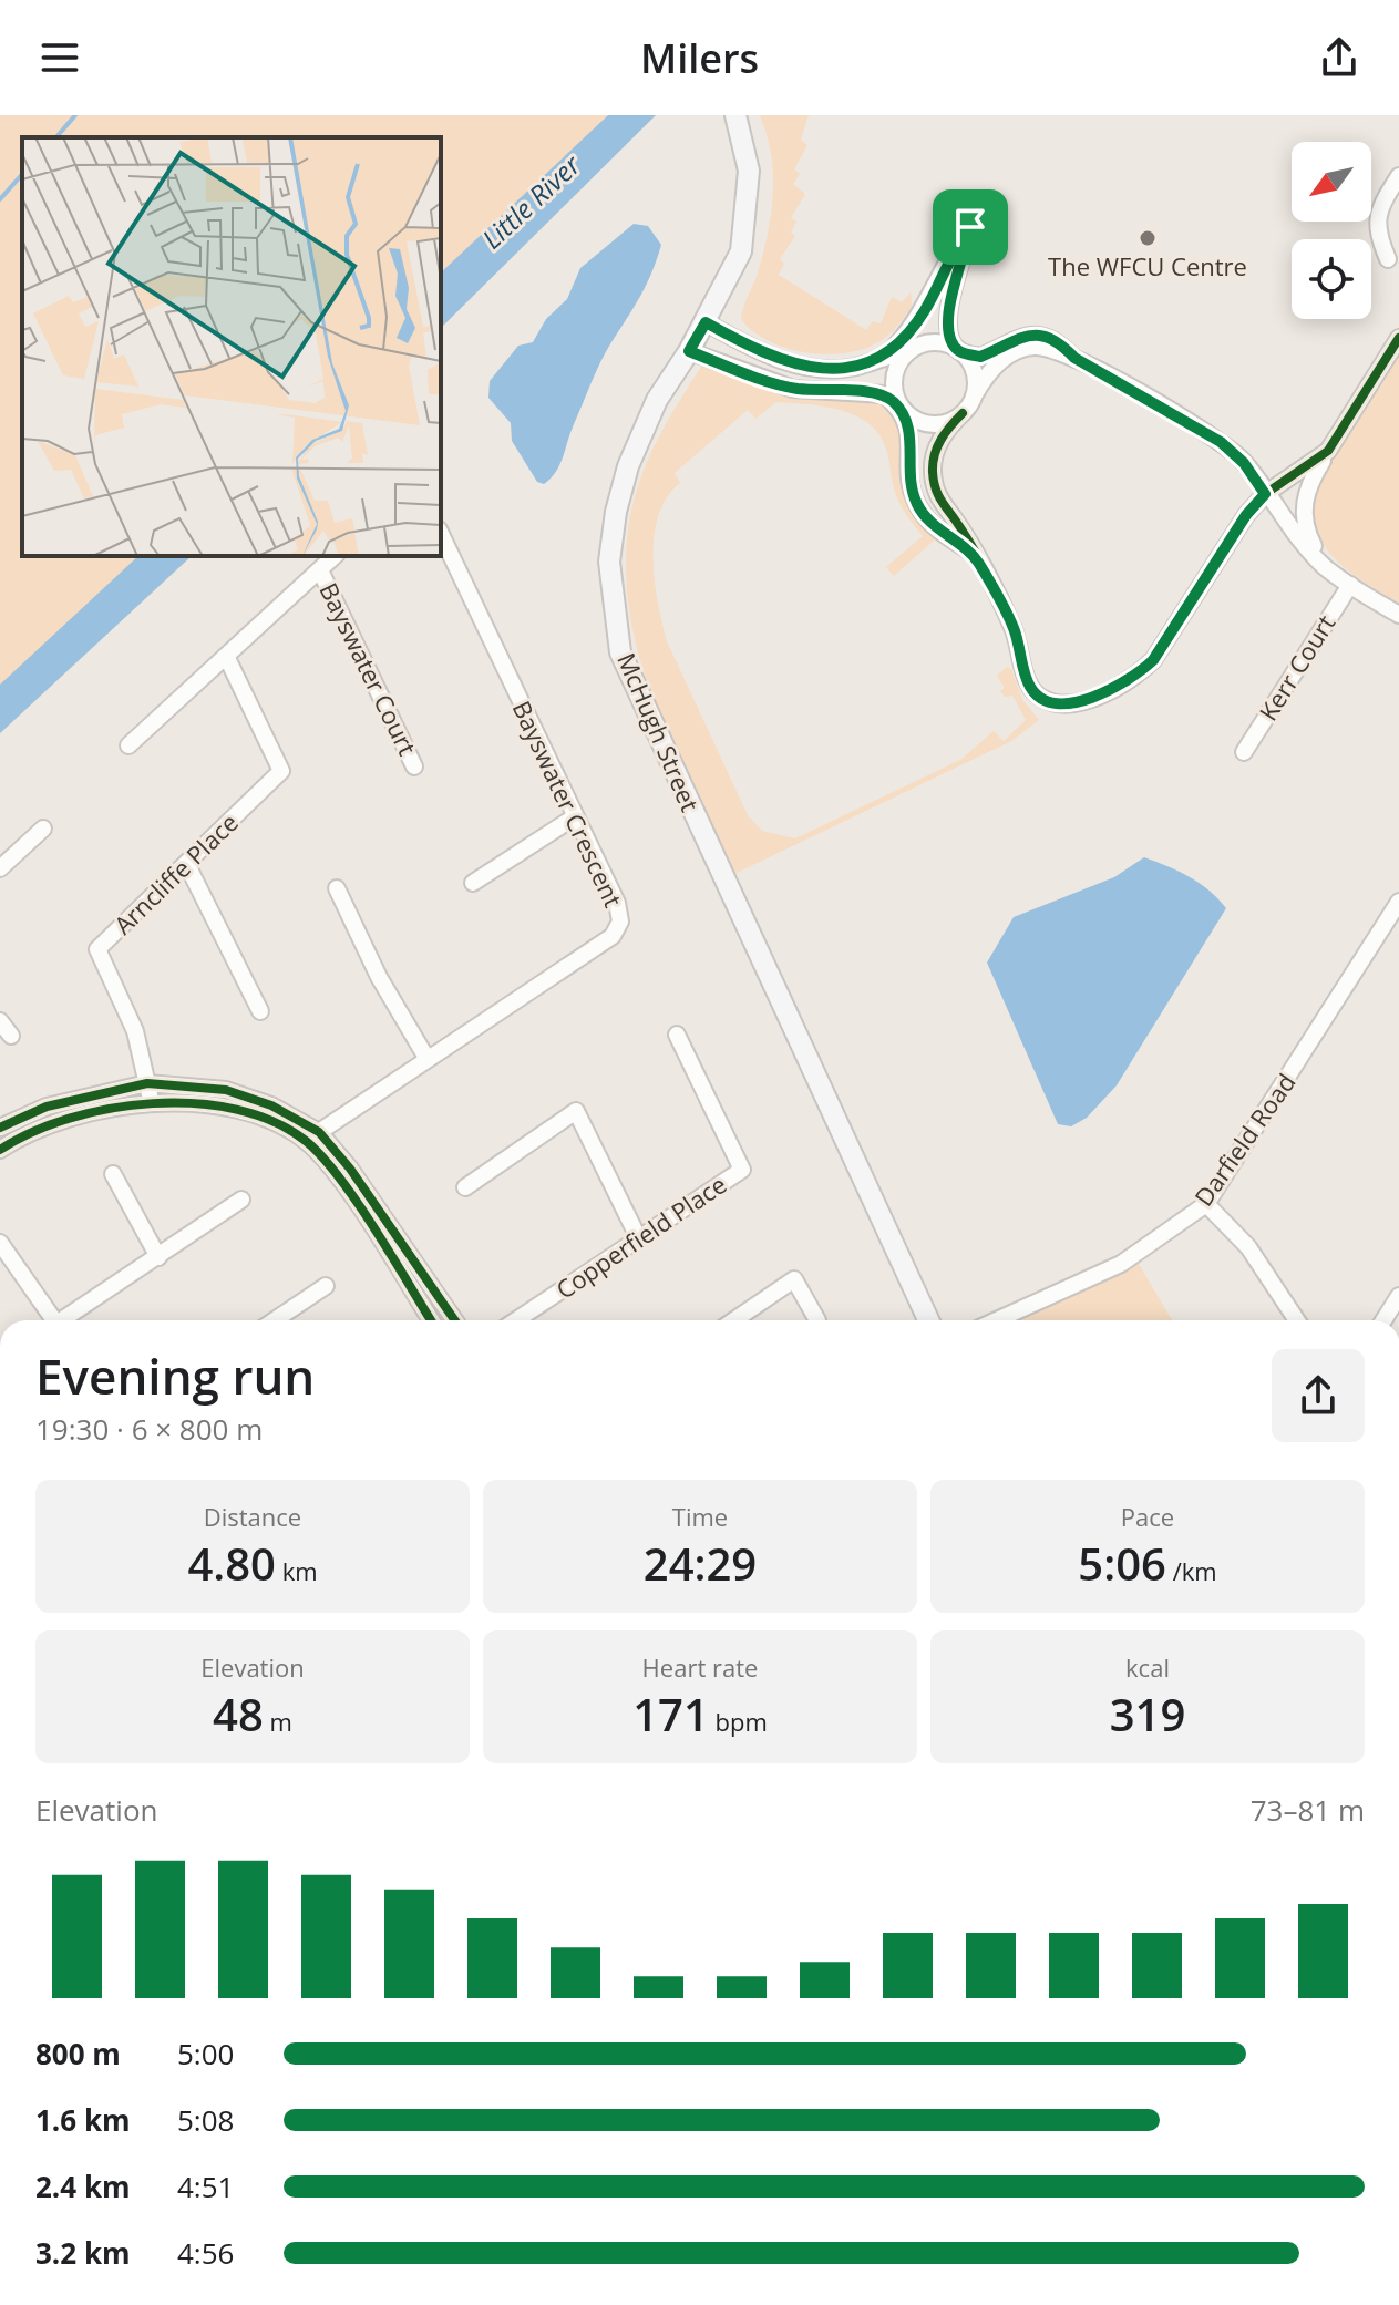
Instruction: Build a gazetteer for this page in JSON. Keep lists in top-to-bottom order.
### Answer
{
  "streets": {
    "main road": ["McHugh Street"],
    "street": [
      "Kerr Court",
      "Bayswater Court",
      "Bayswater Crescent",
      "Arncliffe Place",
      "Darfield Road",
      "Copperfield Place"
    ]
  },
  "water": ["Little River"],
  "places": ["The WFCU Centre"],
  "north": "bottom left",
  "page": {
    "header": "Milers",
    "heading": ["Evening run", "19:30 · 6 × 800 m"],
    "stats": [
      ["Distance", "4.80 km"],
      ["Time", "24:29"],
      ["Pace", "5:06 /km"],
      ["Elevation", "48 m"],
      ["Heart rate", "171 bpm"],
      ["kcal", "319"]
    ],
    "chart": ["Elevation", "73–81 m"],
    "list": [
      {
        "name": "800 m",
        "note": "5:00"
      },
      {
        "name": "1.6 km",
        "note": "5:08"
      },
      {
        "name": "2.4 km",
        "note": "4:51"
      },
      {
        "name": "3.2 km",
        "note": "4:56"
      }
    ]
  }
}
